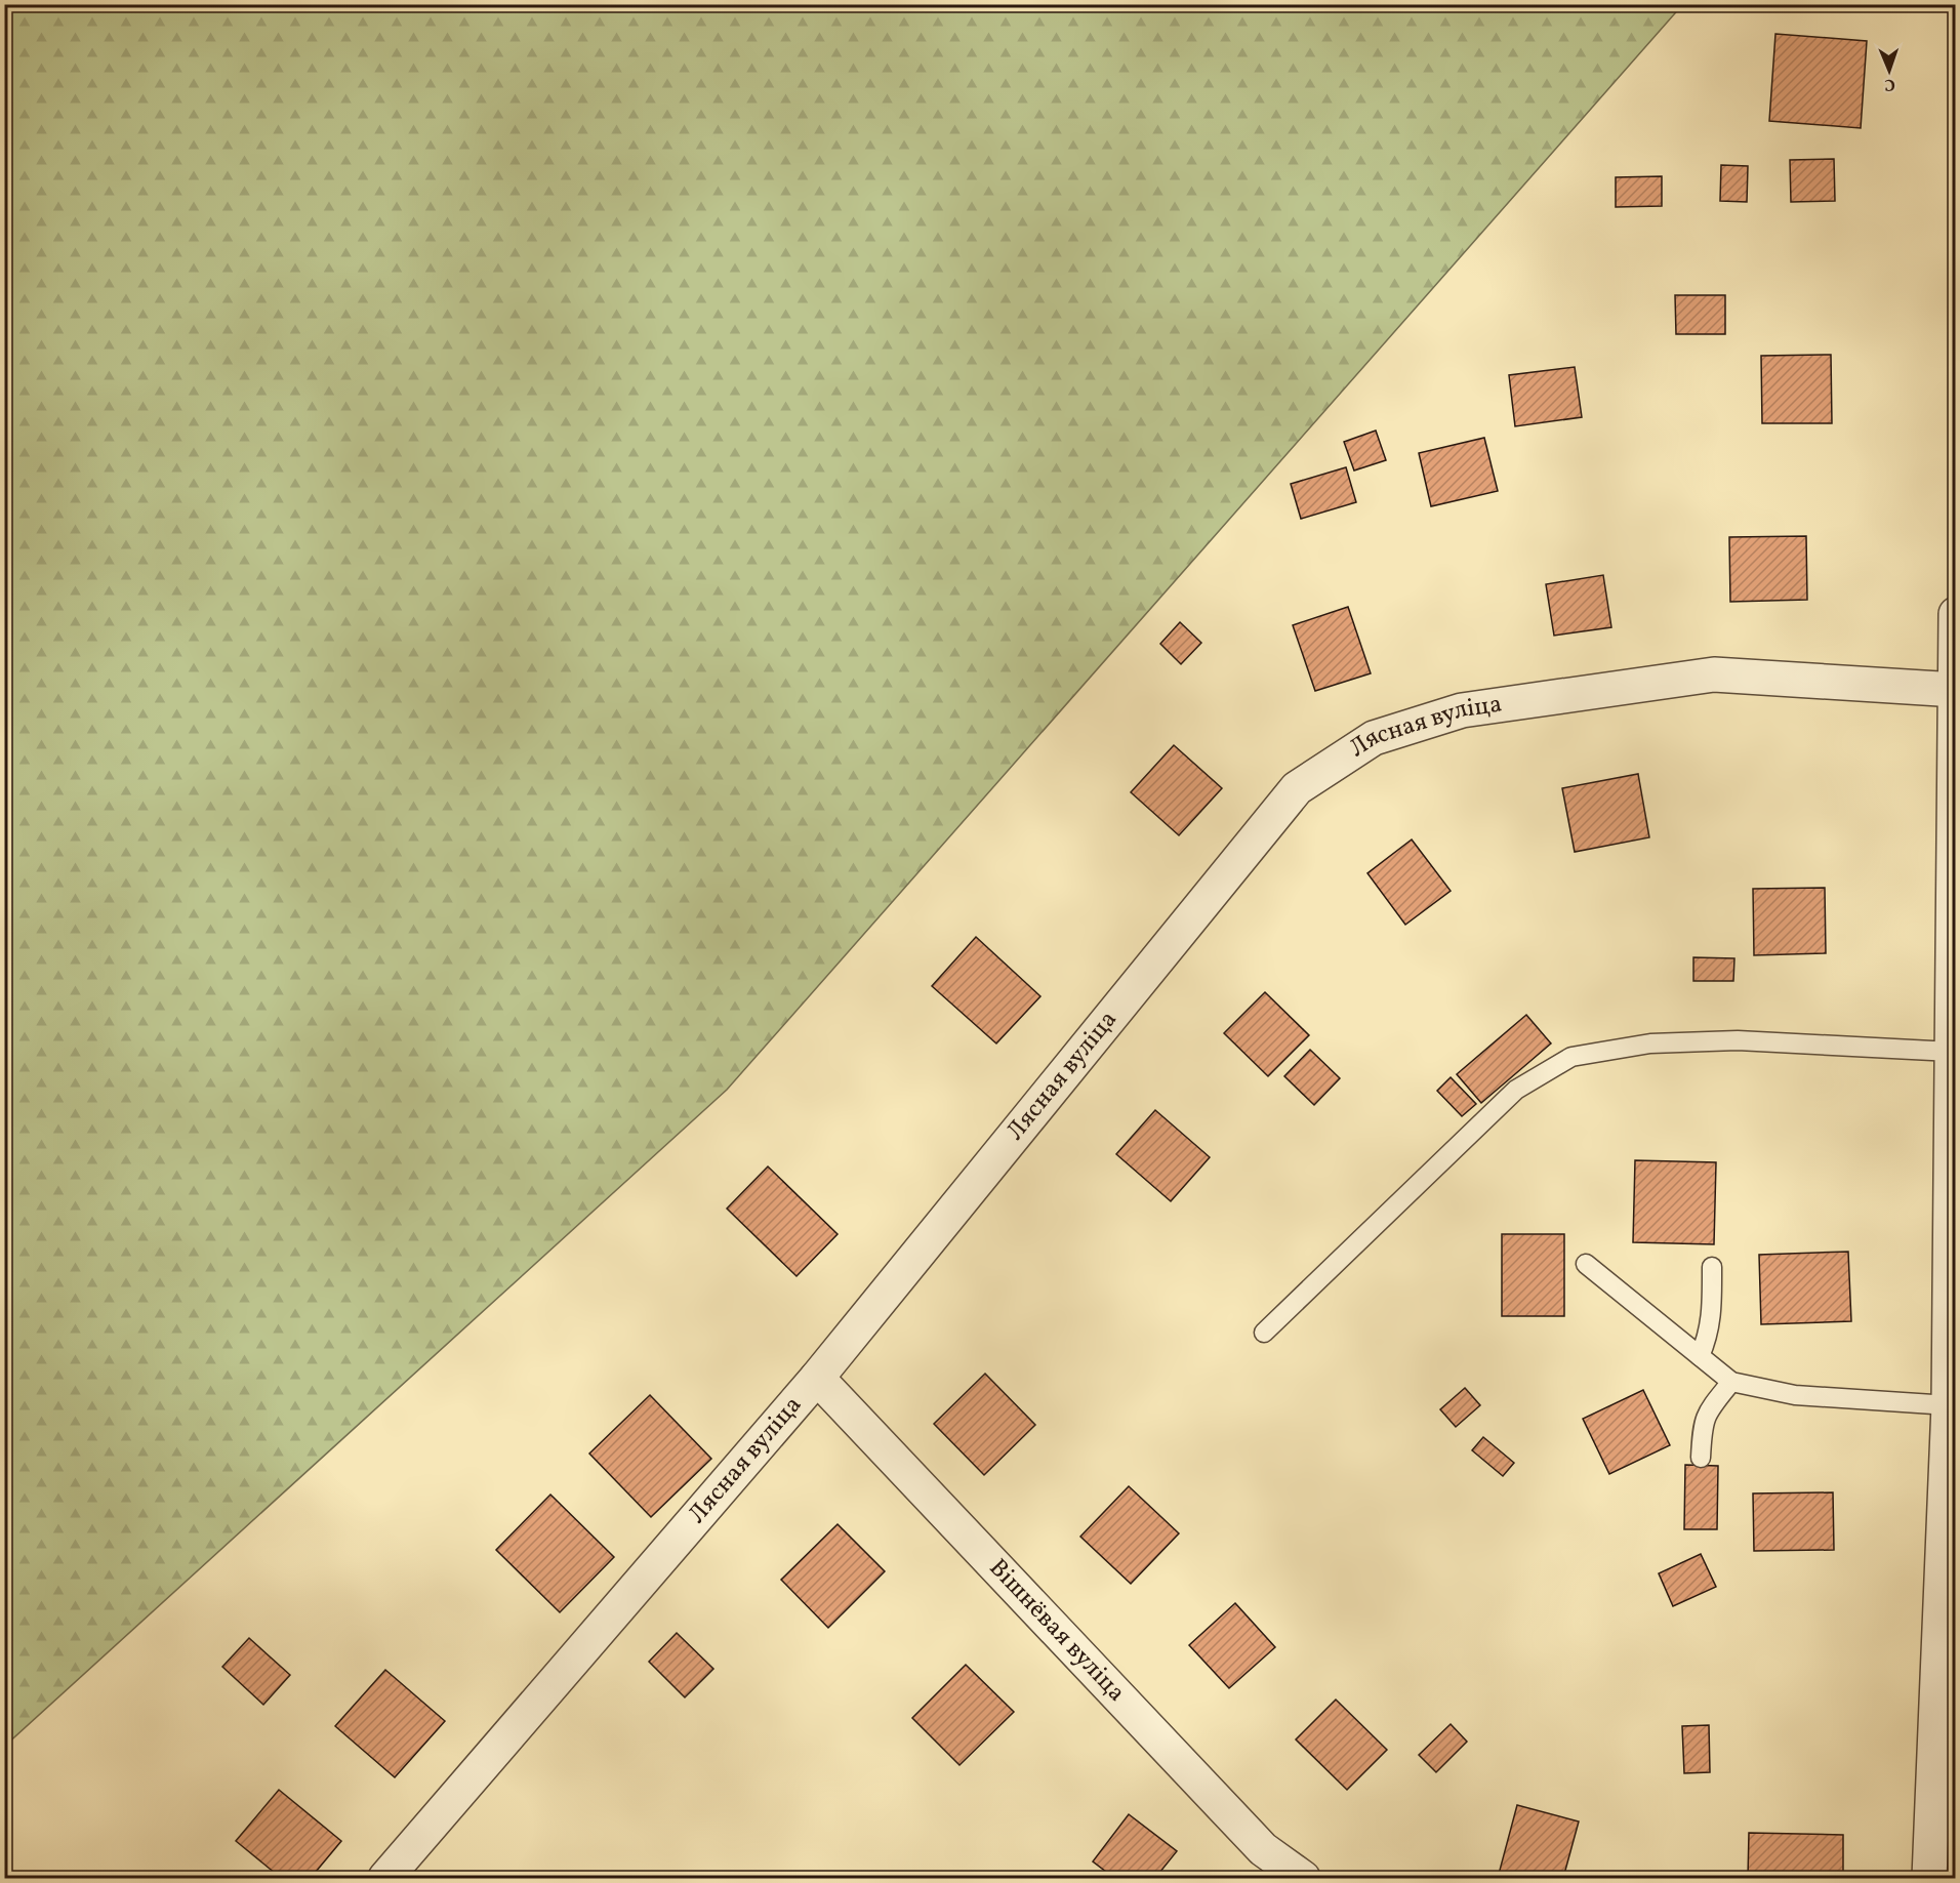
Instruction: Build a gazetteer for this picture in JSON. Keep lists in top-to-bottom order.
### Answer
{
  "streets": {
    "street": ["Лясная вуліца", "Вішнёвая вуліца"]
  },
  "crossings": [
    ["Лясная вуліца", "Вішнёвая вуліца"]
  ],
  "north": "bottom"
}
